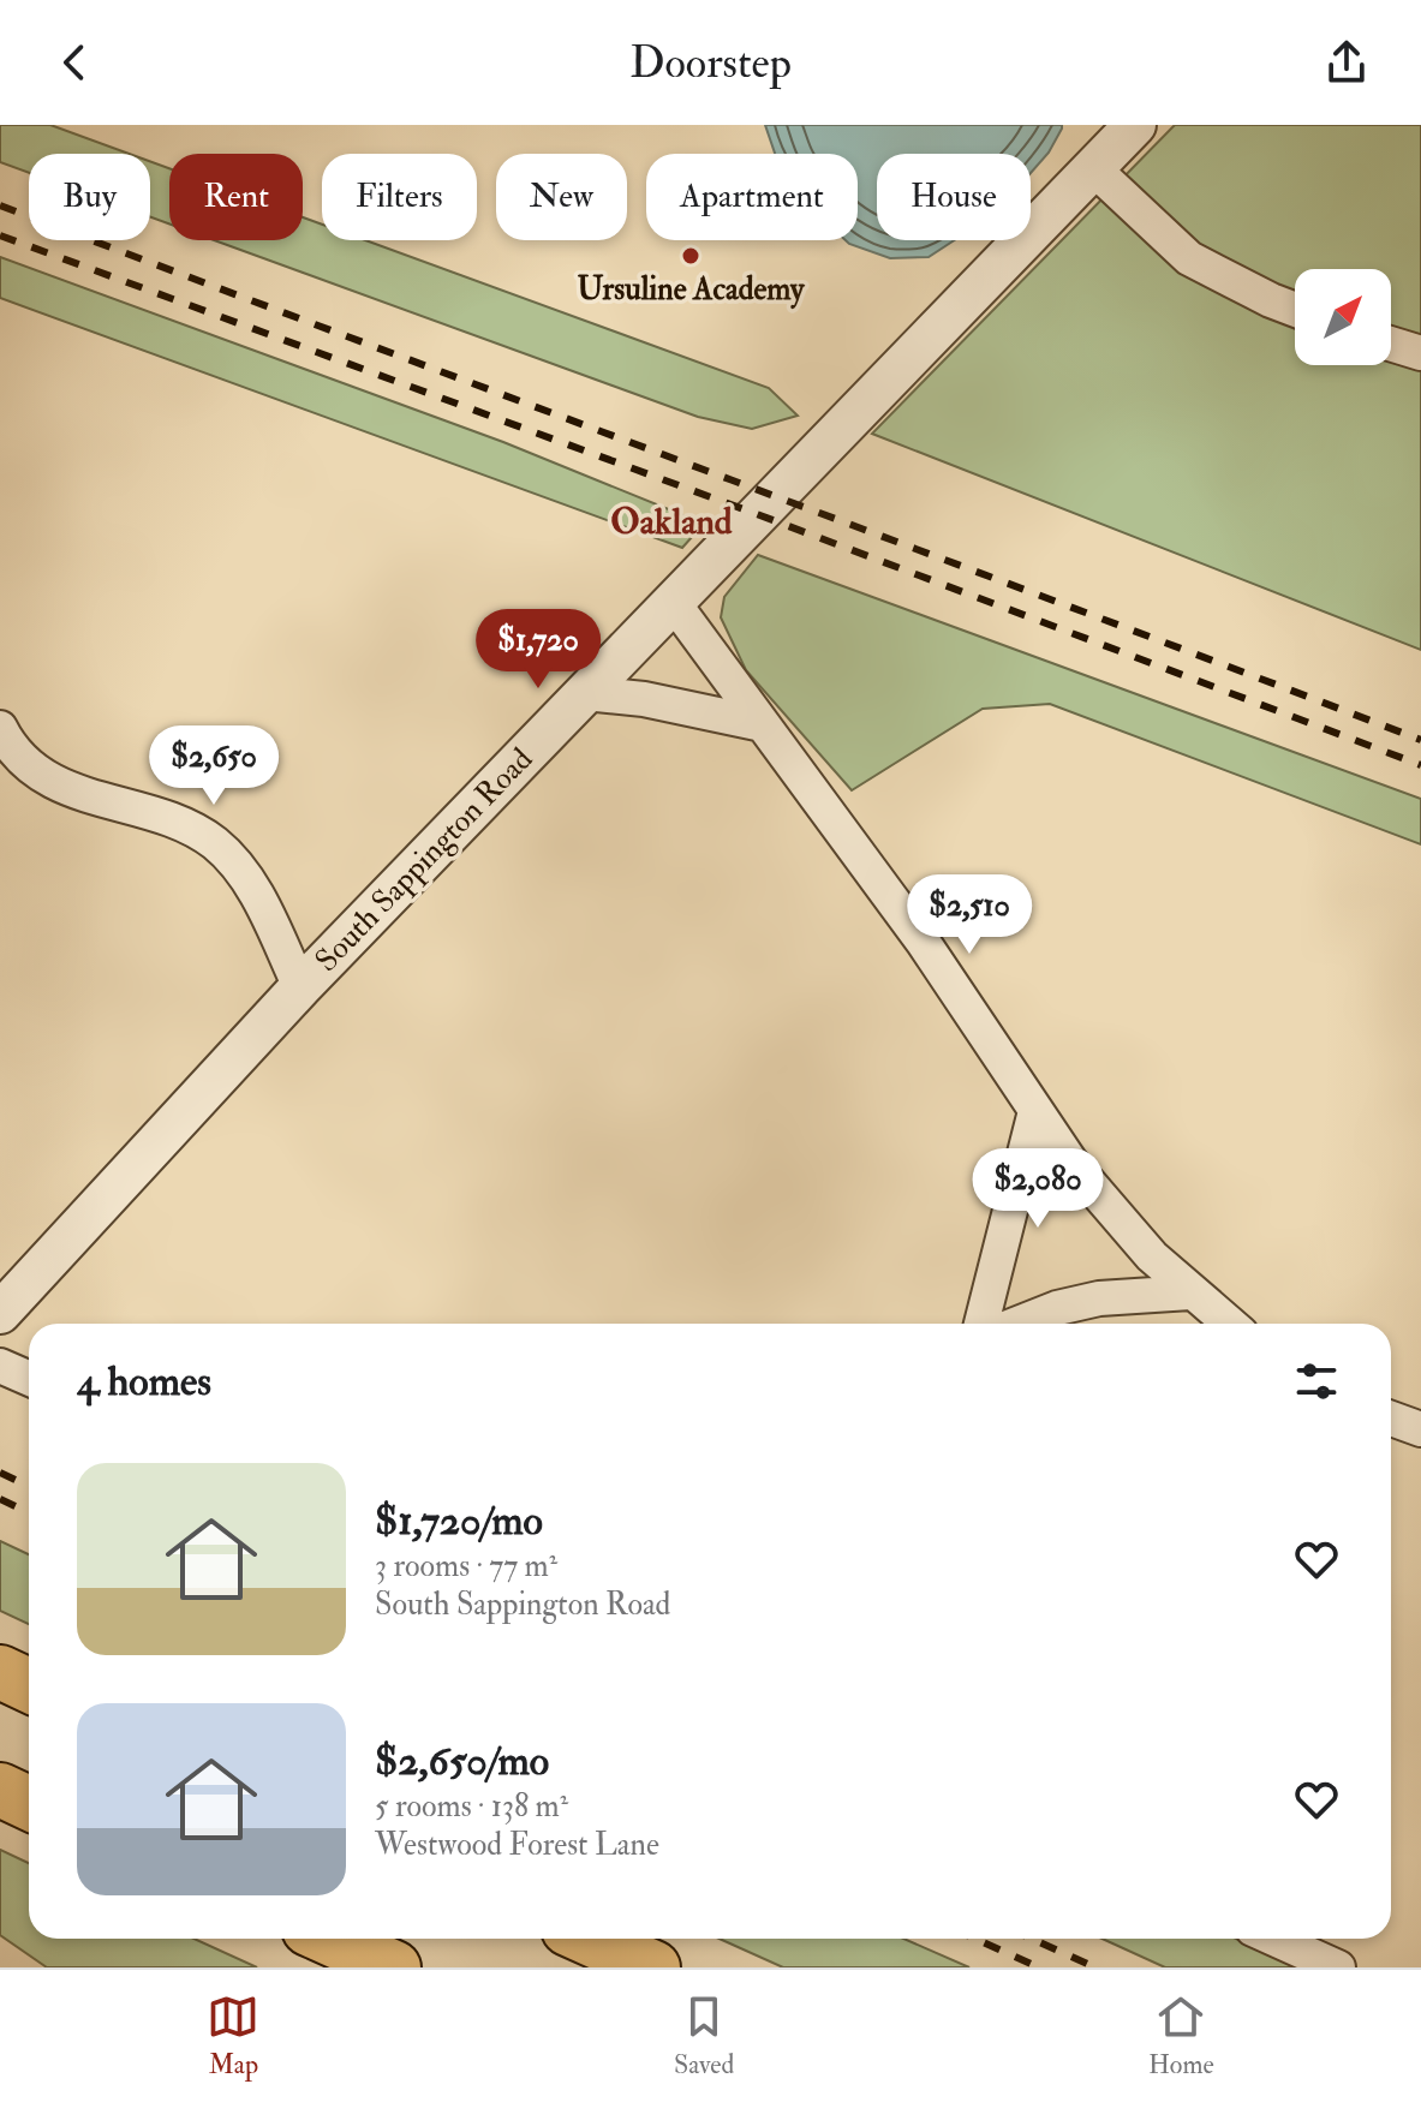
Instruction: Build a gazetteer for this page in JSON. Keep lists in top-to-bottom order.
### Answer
{
  "streets": {
    "street": ["South Sappington Road"]
  },
  "districts": ["Oakland"],
  "places": ["Ursuline Academy"],
  "north": "top right",
  "page": {
    "header": "Doorstep",
    "chip": [
      "Buy",
      "Rent",
      "Filters",
      "New",
      "Apartment",
      "House"
    ],
    "price": [
      "$1,720",
      "$2,650",
      "$2,510",
      "$2,080"
    ],
    "heading": "4 homes",
    "list": [
      {
        "name": "$1,720/mo",
        "note": "3 rooms · 77 m² · South Sappington Road"
      },
      {
        "name": "$2,650/mo",
        "note": "5 rooms · 138 m² · Westwood Forest Lane"
      }
    ],
    "tabs": ["Map", "Saved", "Home"]
  }
}
